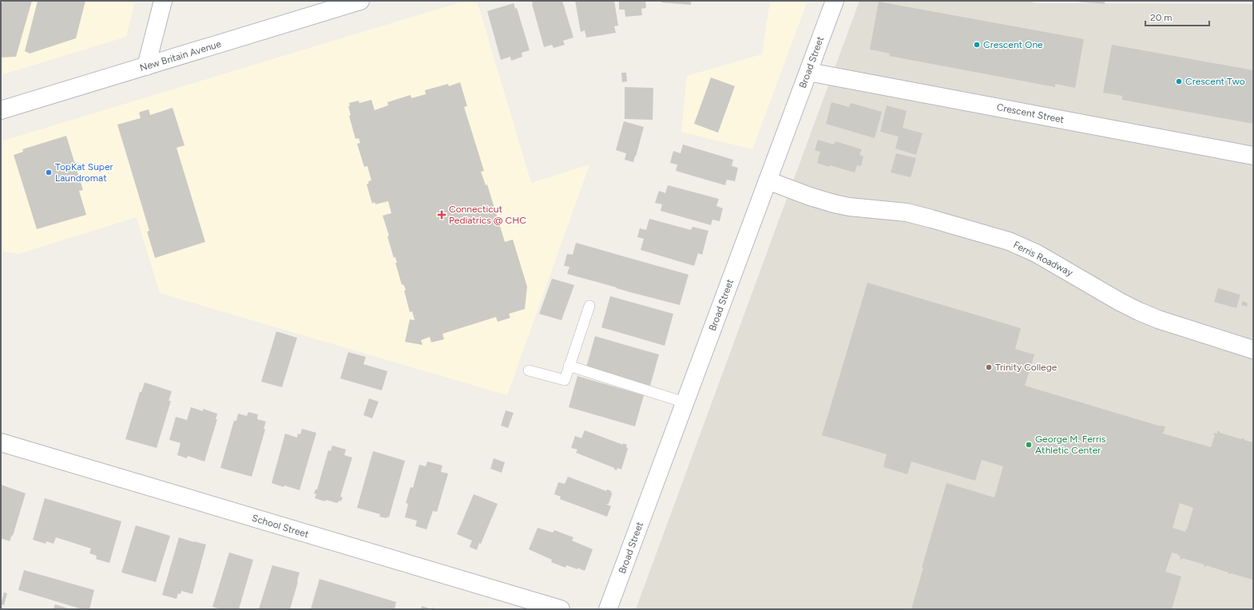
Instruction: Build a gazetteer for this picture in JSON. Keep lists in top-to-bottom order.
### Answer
{
  "streets": {
    "street": [
      "New Britain Avenue",
      "Broad Street",
      "Crescent Street",
      "Ferris Roadway",
      "School Street"
    ]
  },
  "crossings": [
    ["Broad Street", "Crescent Street"],
    ["Broad Street", "Ferris Roadway"]
  ],
  "places": {
    "other": [
      "Crescent One",
      "Crescent Two",
      "TopKat Super Laundromat",
      "Trinity College",
      "George M. Ferris Athletic Center"
    ],
    "health": ["Connecticut Pediatrics @ CHC"]
  },
  "scale_bar": "20 m"
}
